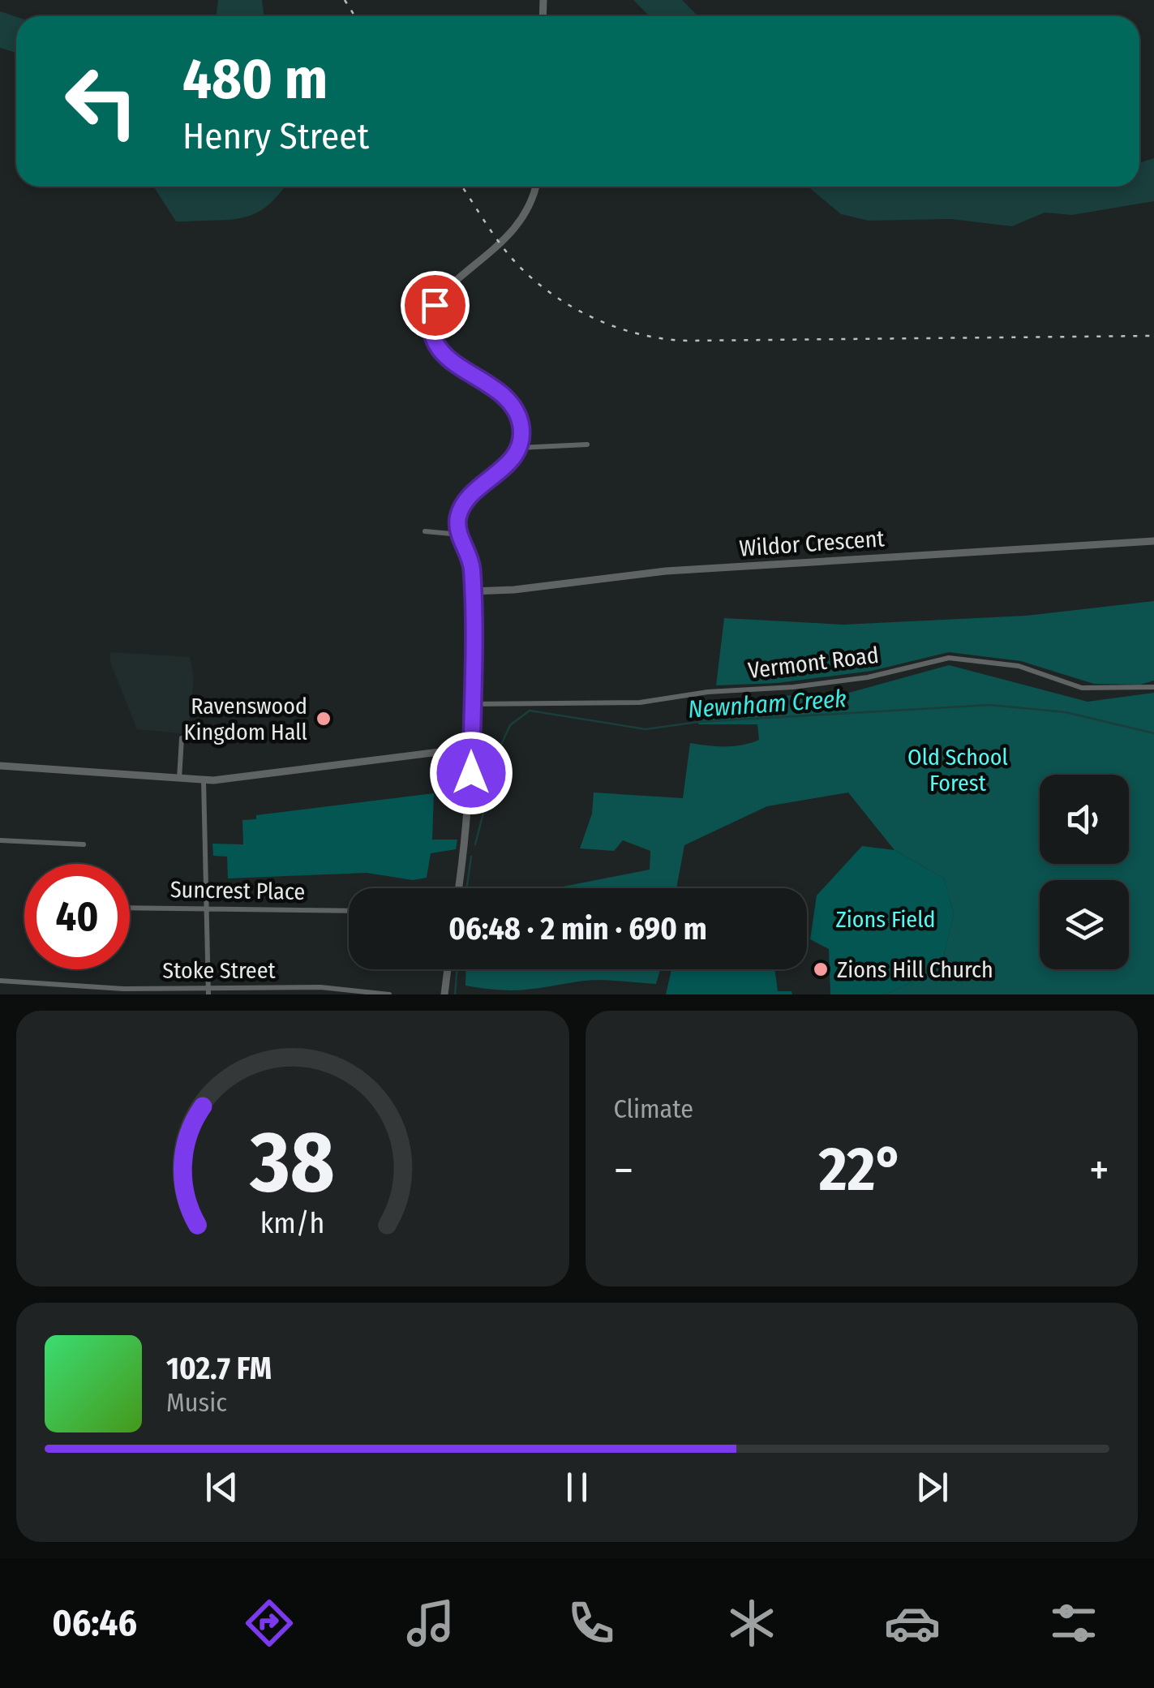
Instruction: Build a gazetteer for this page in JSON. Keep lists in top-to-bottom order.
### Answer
{
  "streets": {
    "street": [
      "Wildor Crescent",
      "Vermont Road",
      "Suncrest Place",
      "Stoke Street"
    ]
  },
  "water": ["Newnham Creek"],
  "parks": ["Old School Forest", "Zions Field"],
  "places": ["Ravenswood Kingdom Hall", "Zions Hill Church"],
  "page": {
    "turn": ["480 m", "Henry Street"],
    "limit": "40",
    "trip": "06:48 · 2 min · 690 m",
    "tile": "Climate",
    "heat": ["−", "22°", "+"],
    "song": ["102.7 FM", "Music"],
    "tabs": "06:46",
    "gauge": ["38", "km/h"]
  }
}
